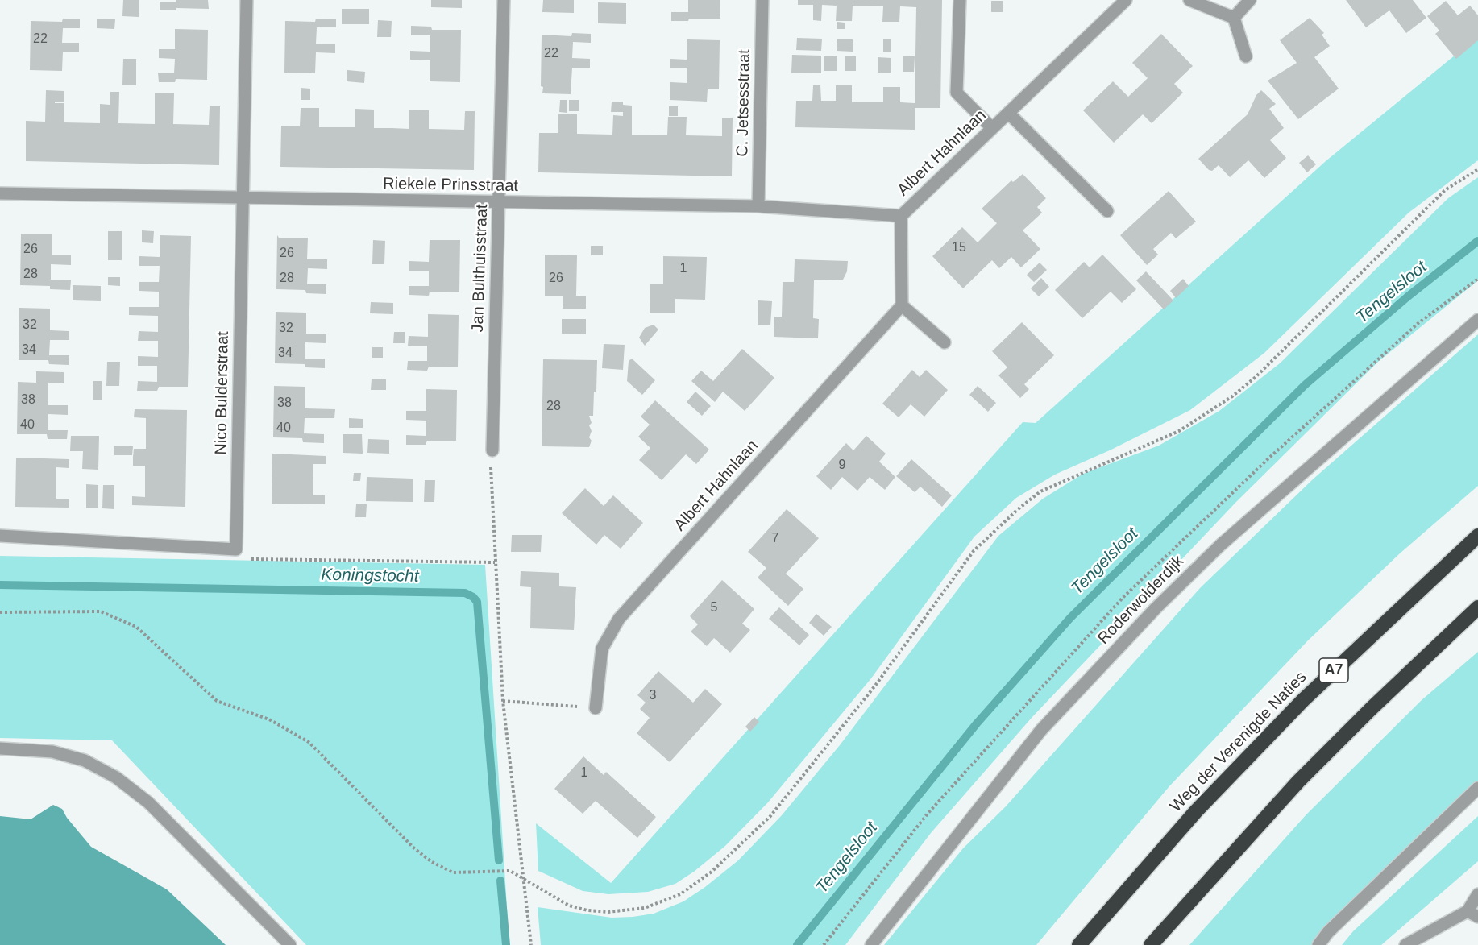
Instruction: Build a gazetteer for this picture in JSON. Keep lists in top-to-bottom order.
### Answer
{
  "streets": {
    "highway": ["A7", "Weg der Verenigde Naties"],
    "street": [
      "C. Jetsesstraat",
      "Albert Hahnlaan",
      "Riekele Prinsstraat",
      "Jan Bulthuisstraat",
      "Nico Bulderstraat",
      "Roderwolderdijk"
    ]
  },
  "crossings": [
    ["C. Jetsesstraat", "Riekele Prinsstraat"],
    ["Albert Hahnlaan", "Riekele Prinsstraat"],
    ["Riekele Prinsstraat", "Jan Bulthuisstraat"],
    ["Riekele Prinsstraat", "Nico Bulderstraat"]
  ],
  "water": ["Tengelsloot", "Koningstocht"],
  "house_numbers": [
    "22",
    "22",
    "15",
    "26",
    "26",
    "1",
    "28",
    "28",
    "26",
    "32",
    "32",
    "34",
    "34",
    "38",
    "38",
    "28",
    "40",
    "40",
    "9",
    "7",
    "5",
    "3",
    "1"
  ]
}
